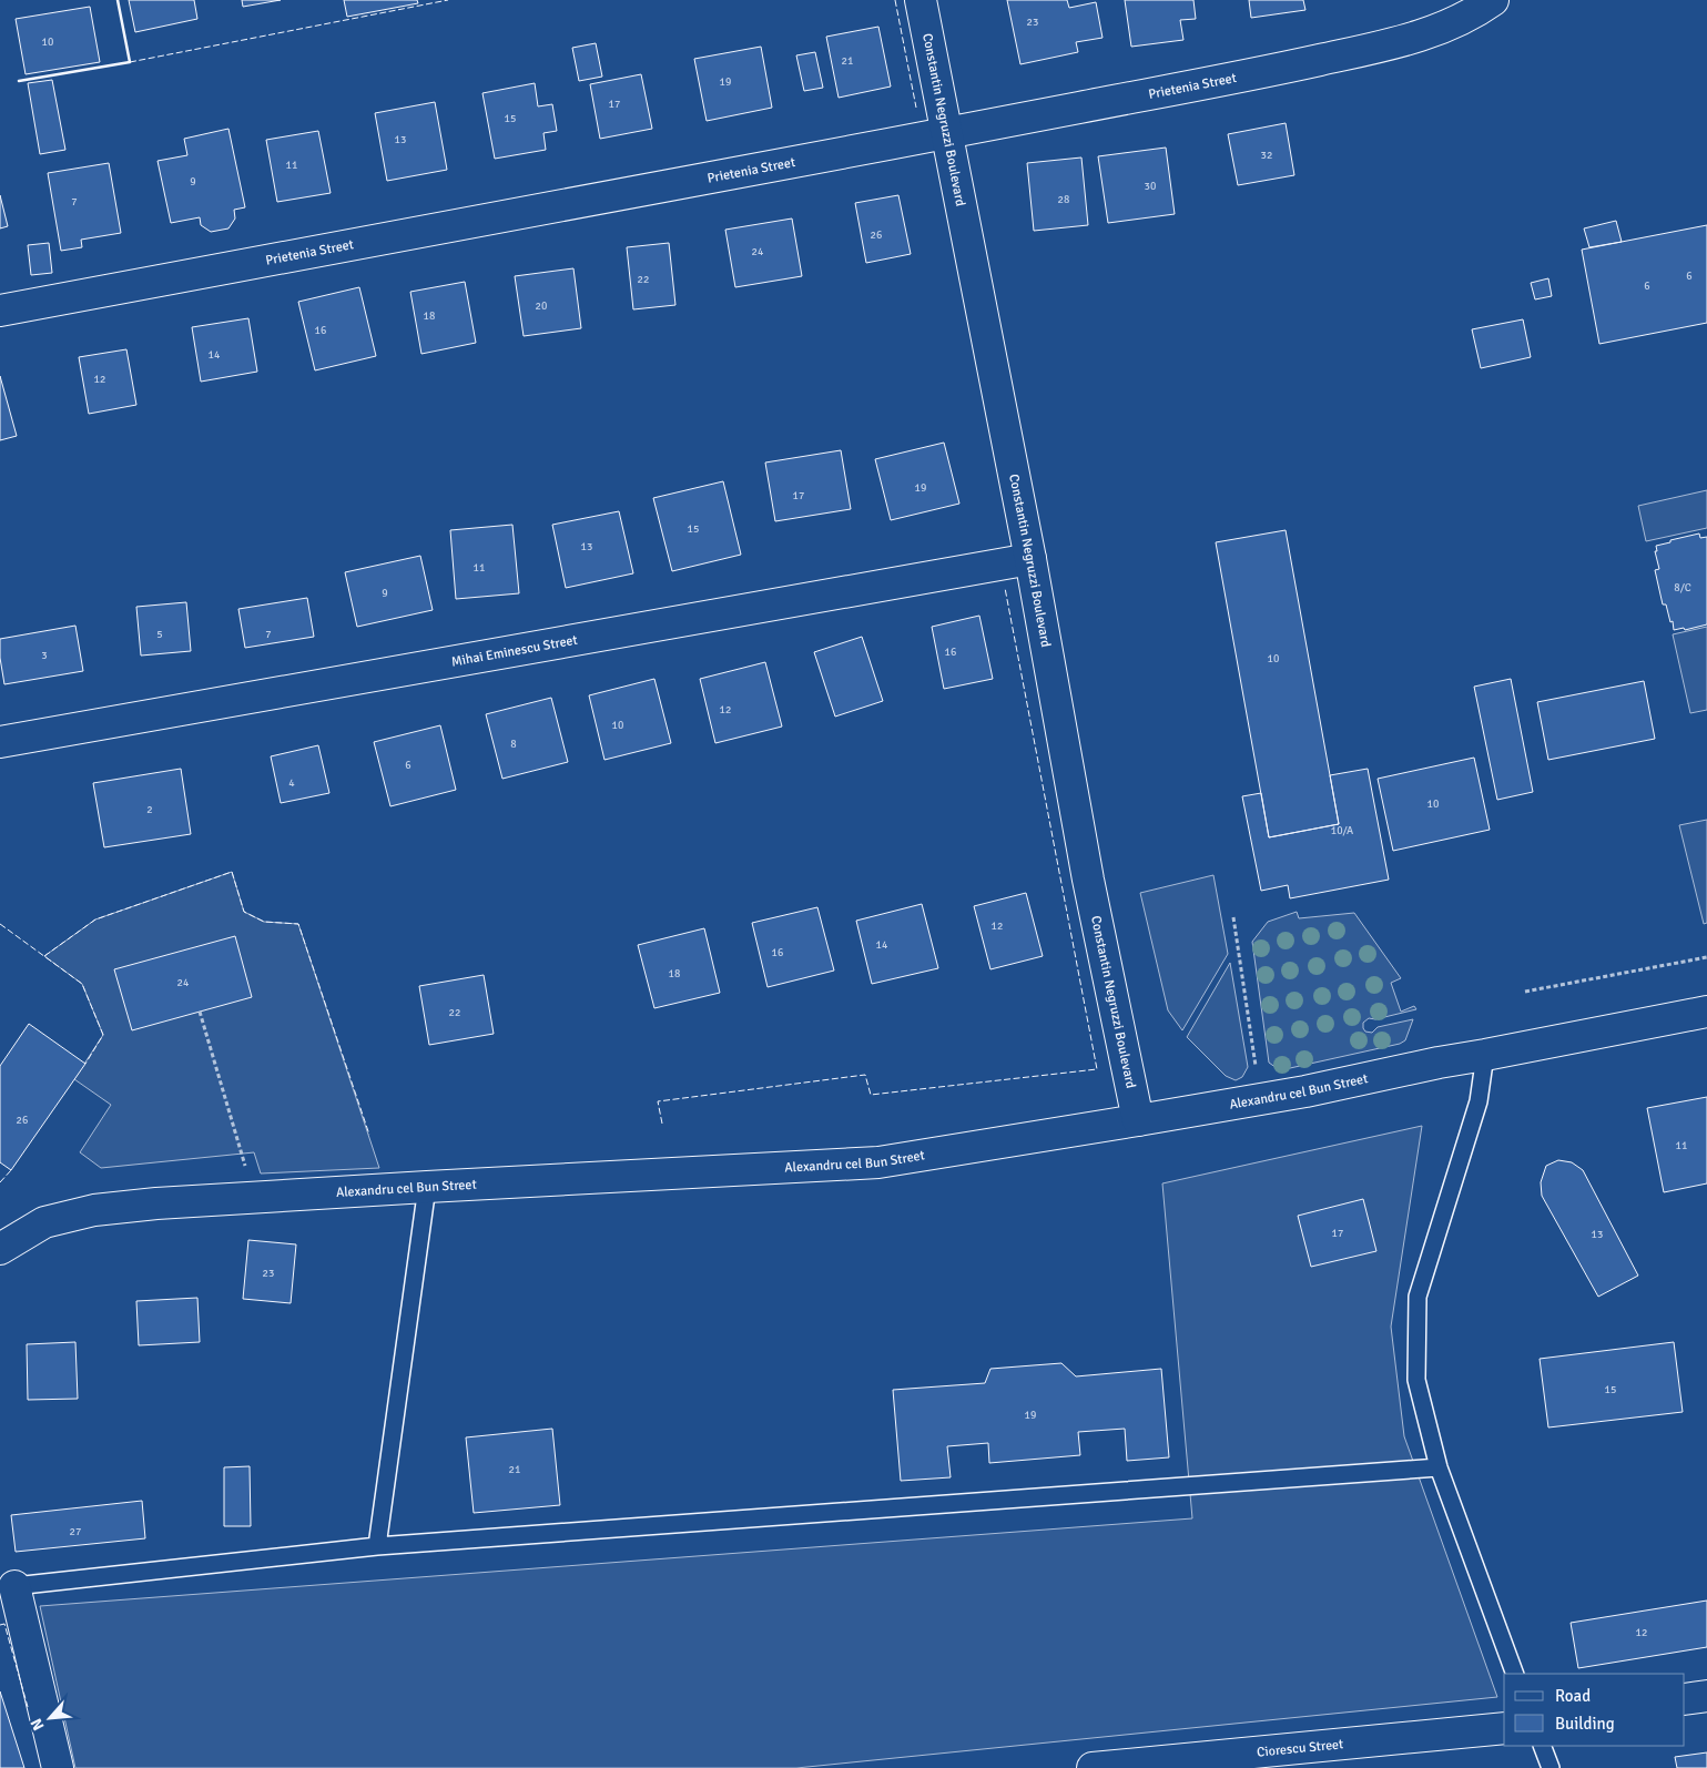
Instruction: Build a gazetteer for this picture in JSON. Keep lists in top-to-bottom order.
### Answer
{
  "streets": {
    "street": [
      "Prietenia Street",
      "Constantin Negruzzi Boulevard",
      "Mihai Eminescu Street",
      "Alexandru cel Bun Street",
      "Ciorescu Street"
    ]
  },
  "crossings": [
    ["Prietenia Street", "Constantin Negruzzi Boulevard"],
    ["Constantin Negruzzi Boulevard", "Mihai Eminescu Street"],
    ["Constantin Negruzzi Boulevard", "Alexandru cel Bun Street"]
  ],
  "house_numbers": [
    "23",
    "10",
    "21",
    "19",
    "17",
    "15",
    "13",
    "32",
    "11",
    "9",
    "30",
    "28",
    "7",
    "26",
    "24",
    "6",
    "22",
    "6",
    "20",
    "18",
    "16",
    "14",
    "12",
    "19",
    "17",
    "15",
    "13",
    "11",
    "8/C",
    "9",
    "5",
    "7",
    "16",
    "3",
    "10",
    "12",
    "10",
    "8",
    "6",
    "4",
    "10",
    "2",
    "10/A",
    "12",
    "14",
    "16",
    "18",
    "24",
    "22",
    "26",
    "11",
    "17",
    "13",
    "23",
    "15",
    "19",
    "21",
    "27",
    "12"
  ],
  "legend": ["Road", "Building"],
  "north": "bottom left"
}
